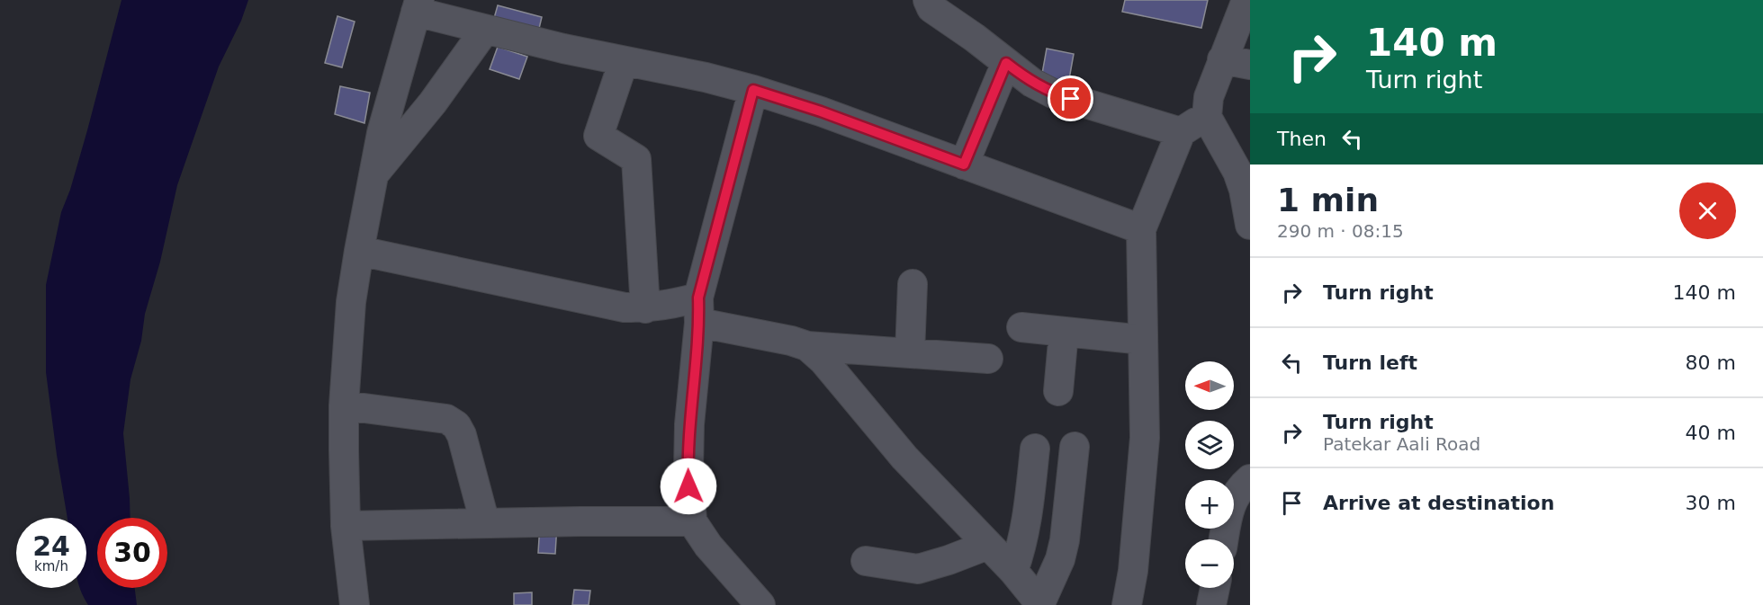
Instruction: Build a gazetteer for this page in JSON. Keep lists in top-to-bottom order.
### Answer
{
  "north": "left",
  "page": {
    "turn": ["140 m", "Turn right"],
    "then": "Then",
    "heading": ["1 min", "290 m · 08:15"],
    "list": [
      {
        "name": "Turn right",
        "value": "140 m"
      },
      {
        "name": "Turn left",
        "value": "80 m"
      },
      {
        "name": "Turn right",
        "note": "Patekar Aali Road",
        "value": "40 m"
      },
      {
        "name": "Arrive at destination",
        "value": "30 m"
      }
    ],
    "map_buttons": ["+", "−"],
    "speed": "24 km/h",
    "limit": "30"
  }
}
